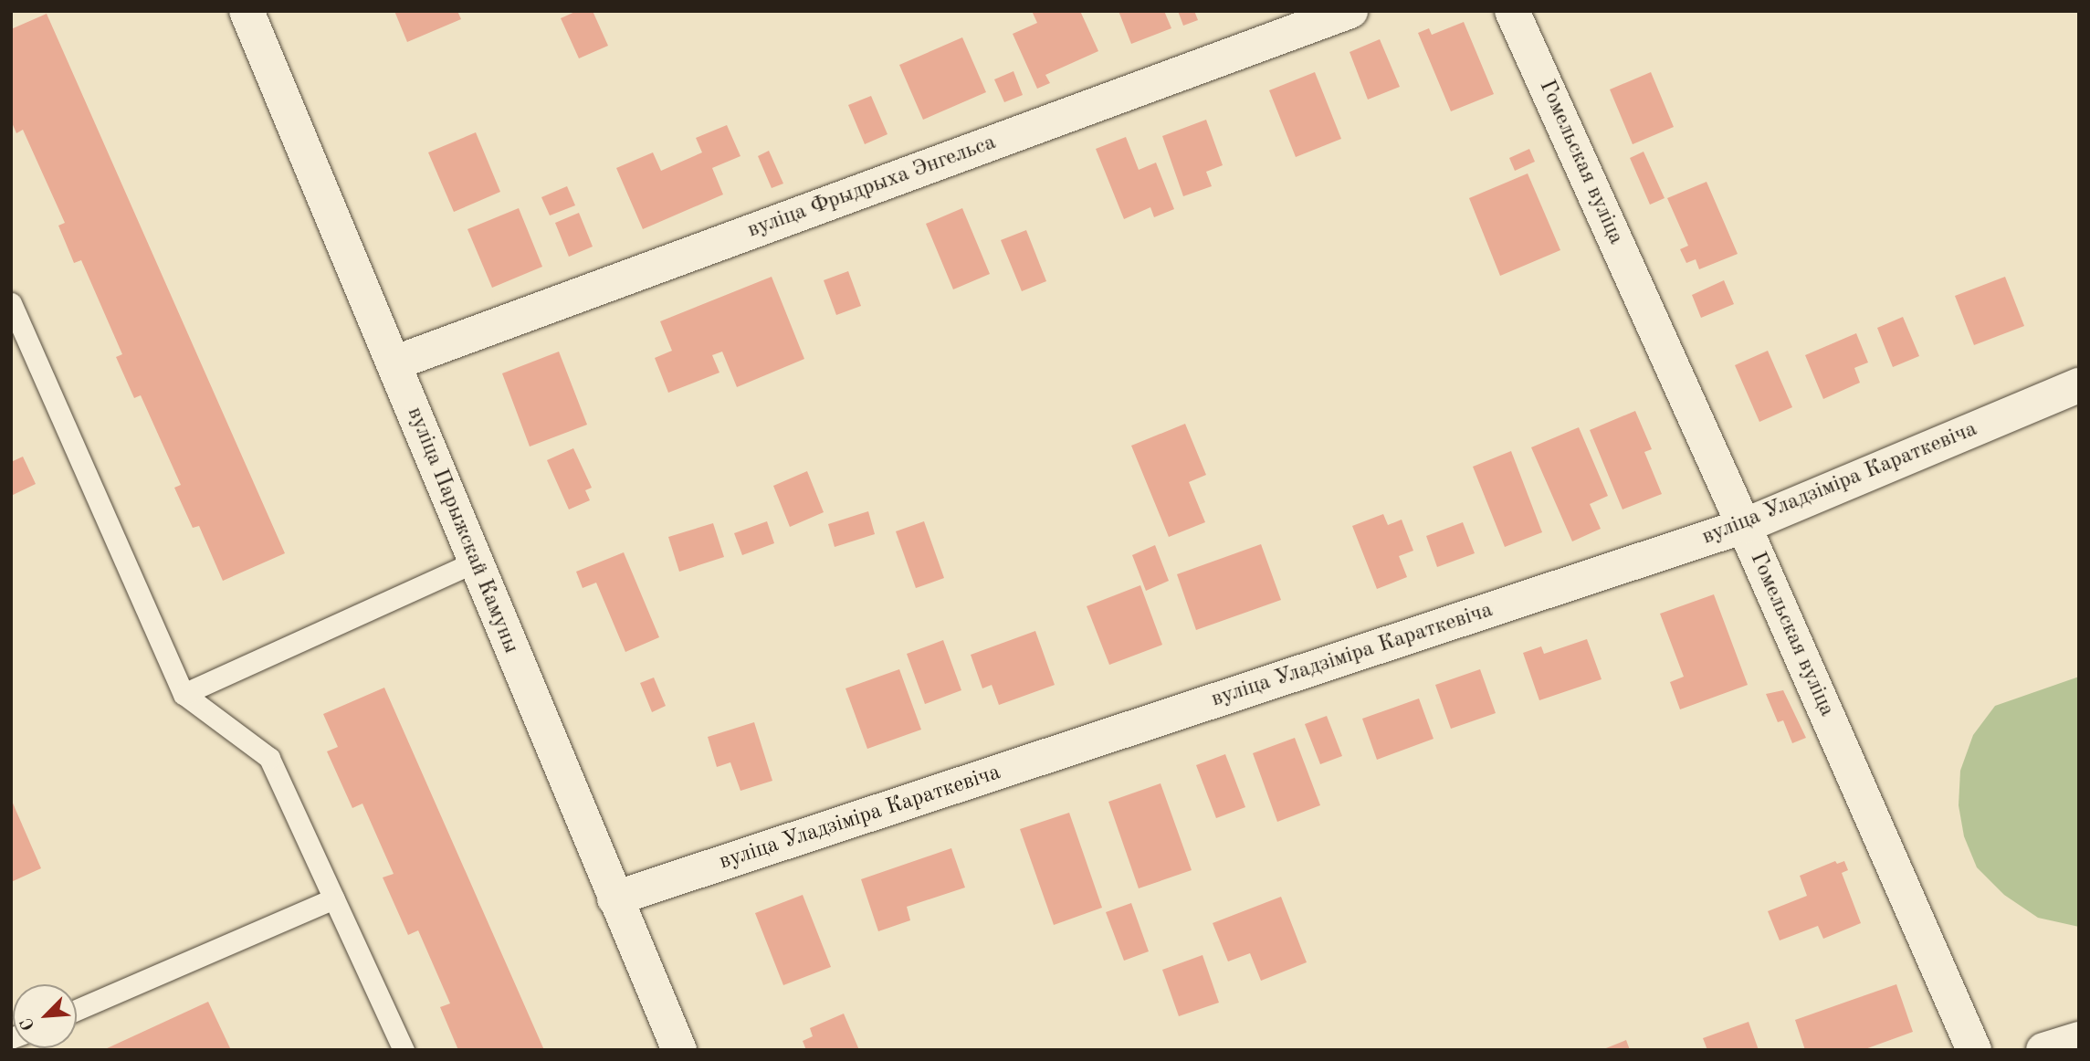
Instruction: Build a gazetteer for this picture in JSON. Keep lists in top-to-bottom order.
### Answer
{
  "streets": {
    "street": [
      "Гомельская вуліца",
      "вуліца Фрыдрыха Энгельса",
      "вуліца Уладзіміра Караткевіча",
      "вуліца Парыжскай Камуны"
    ]
  },
  "crossings": [
    ["Гомельская вуліца", "вуліца Уладзіміра Караткевіча"],
    ["вуліца Фрыдрыха Энгельса", "вуліца Парыжскай Камуны"],
    ["вуліца Уладзіміра Караткевіча", "вуліца Парыжскай Камуны"]
  ],
  "north": "bottom left"
}
